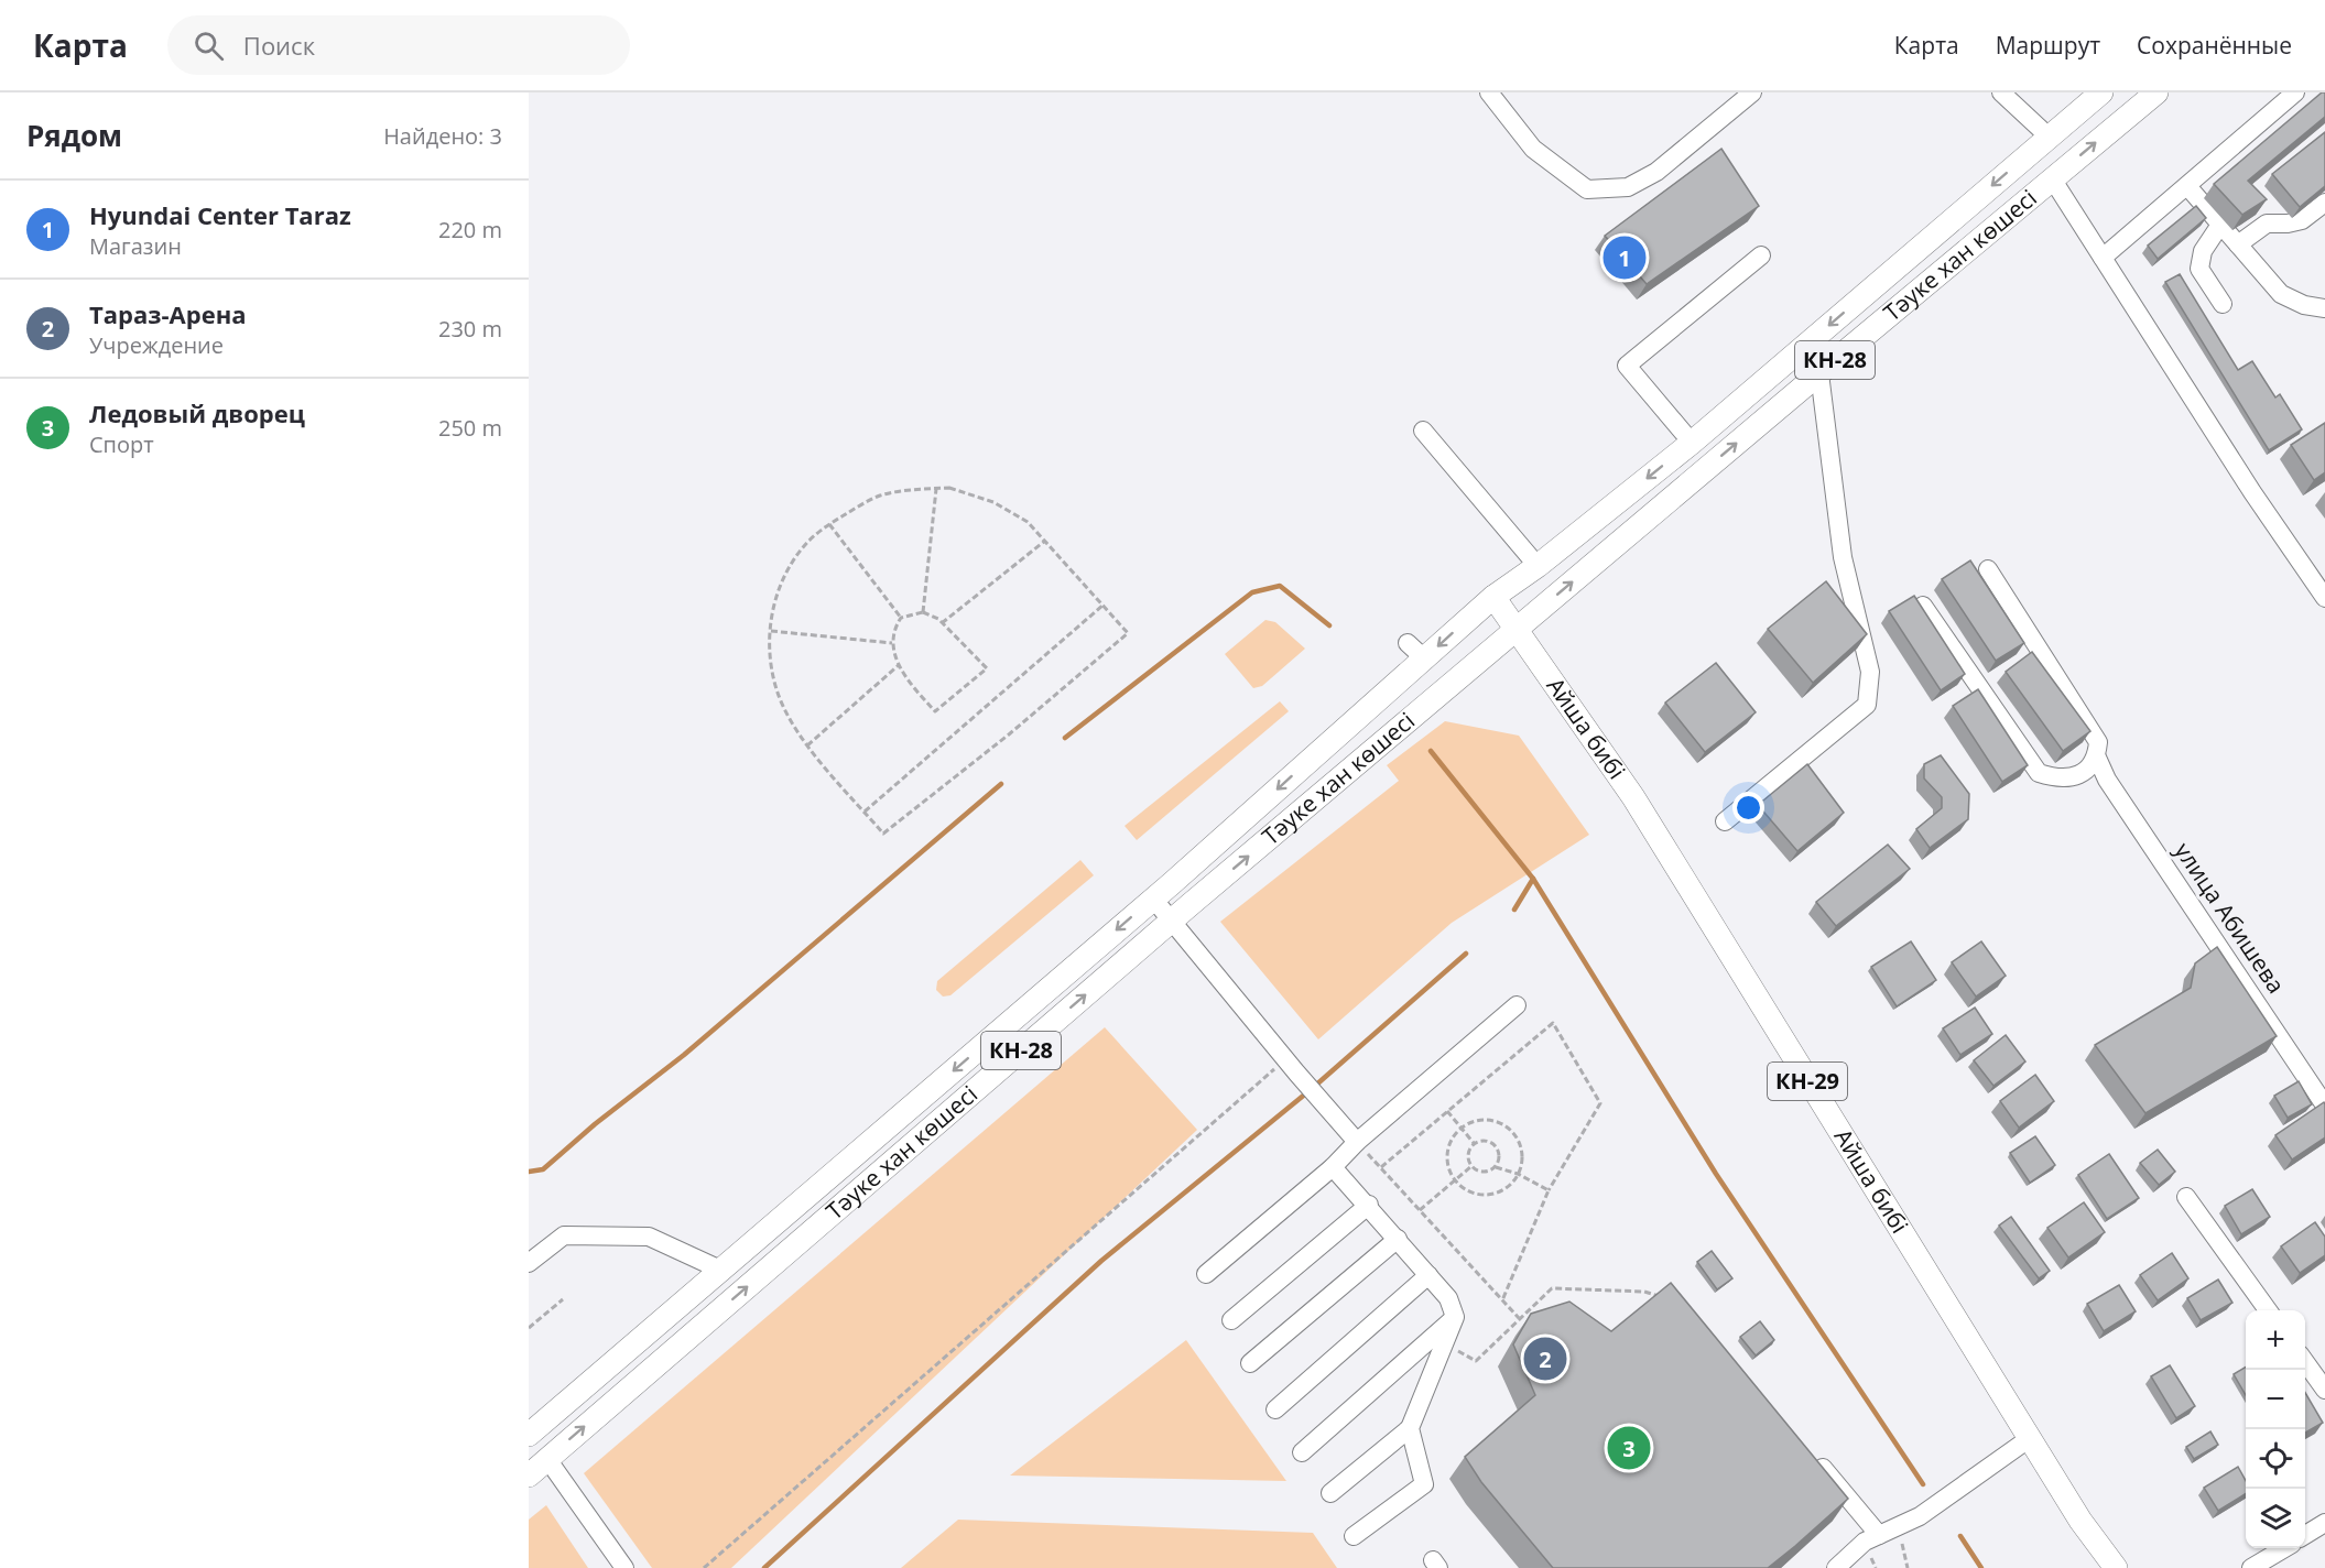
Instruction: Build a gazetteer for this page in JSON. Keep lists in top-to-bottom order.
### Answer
{
  "streets": {
    "main road": [
      "Тәуке хан көшесі",
      "КН-28",
      "Айша бибі",
      "КН-29"
    ],
    "street": ["улица Абишева"]
  },
  "crossings": [
    ["Тәуке хан көшесі", "Айша бибі"]
  ],
  "page": {
    "header": "Карта",
    "search": "Поиск",
    "nav": ["Карта", "Маршрут", "Сохранённые"],
    "heading": ["Рядом", "Найдено: 3"],
    "list": [
      {
        "mark": "1",
        "name": "Hyundai Center Taraz",
        "note": "Магазин",
        "value": "220 m"
      },
      {
        "mark": "2",
        "name": "Тараз-Арена",
        "note": "Учреждение",
        "value": "230 m"
      },
      {
        "mark": "3",
        "name": "Ледовый дворец",
        "note": "Спорт",
        "value": "250 m"
      }
    ],
    "pins": ["1", "2", "3"],
    "map_buttons": ["+", "−"]
  }
}
